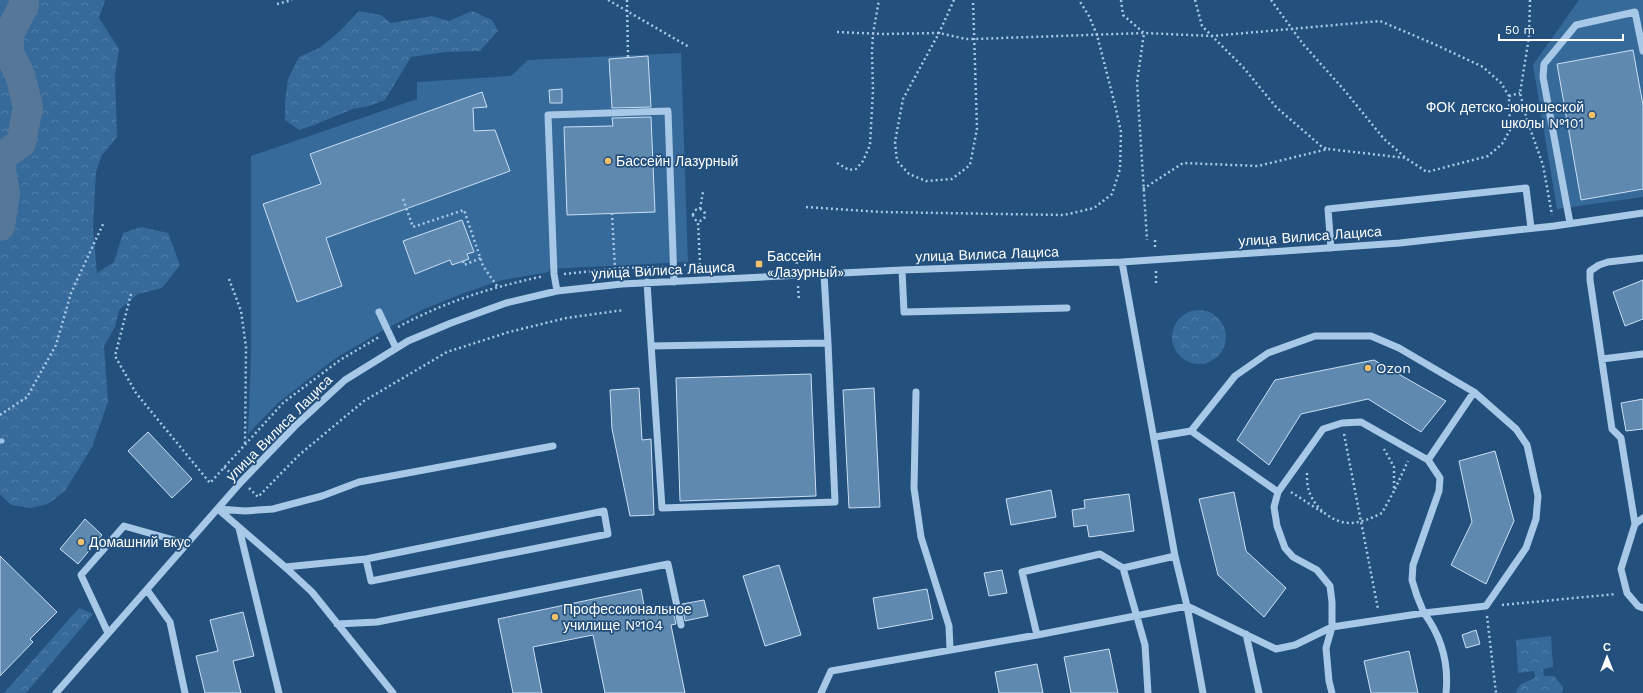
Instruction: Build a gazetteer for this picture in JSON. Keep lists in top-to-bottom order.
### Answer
{
  "streets": {
    "street": ["улица Вилиса Лациса"]
  },
  "places": {
    "other": [
      "ФОК детско-юношеской школы №101",
      "Бассейн Лазурный",
      "Ozon",
      "Домашний вкус",
      "Профессиональное училище №104"
    ],
    "transit": ["Бассейн «Лазурный»"]
  },
  "scale_bar": "50 m",
  "north": "top"
}
